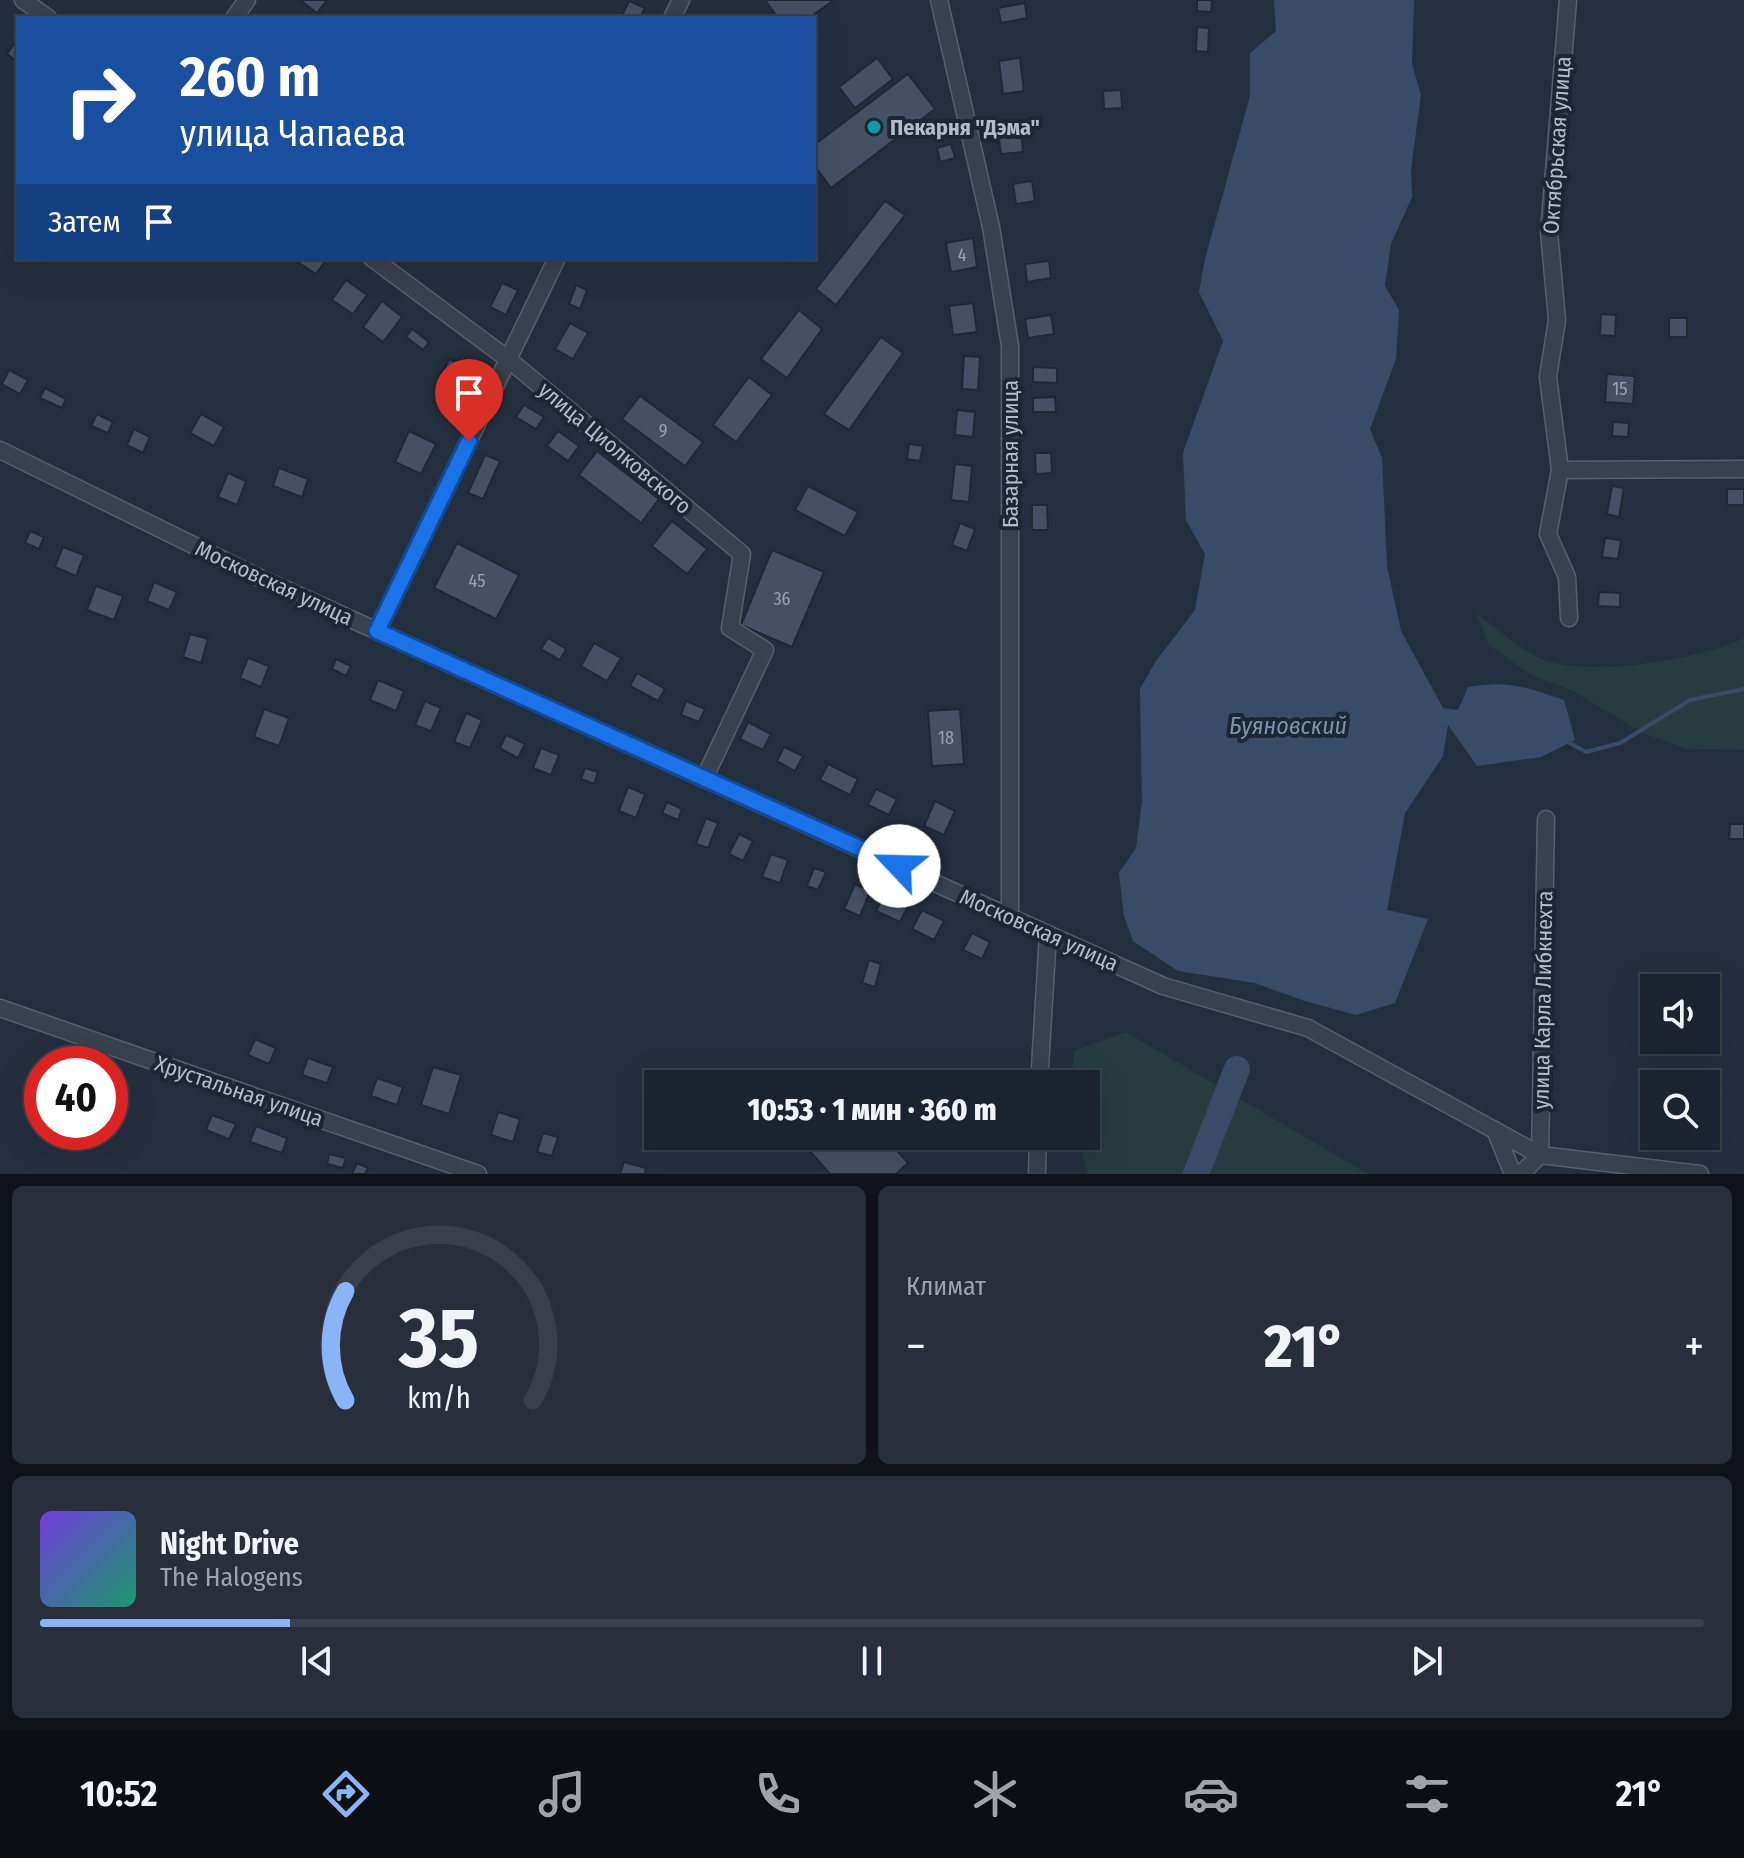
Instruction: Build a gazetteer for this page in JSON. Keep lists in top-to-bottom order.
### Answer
{
  "streets": {
    "street": [
      "Октябрьская улица",
      "улица Циолковского",
      "Базарная улица",
      "Московская улица",
      "улица Карла Либкнехта",
      "Хрустальная улица"
    ]
  },
  "crossings": [
    ["улица Циолковского", "Московская улица"],
    ["Базарная улица", "Московская улица"],
    ["Московская улица", "улица Карла Либкнехта"]
  ],
  "water": ["Буяновский"],
  "places": ["Пекарня \"Дэма\""],
  "house_numbers": [
    "4",
    "15",
    "9",
    "45",
    "36",
    "18"
  ],
  "page": {
    "turn": ["260 m", "улица Чапаева"],
    "then": "Затем",
    "limit": "40",
    "trip": "10:53 · 1 мин · 360 m",
    "tile": "Климат",
    "heat": ["−", "21°", "+"],
    "song": ["Night Drive", "The Halogens"],
    "tabs": ["10:52", "21°"],
    "gauge": ["35", "km/h"]
  }
}
